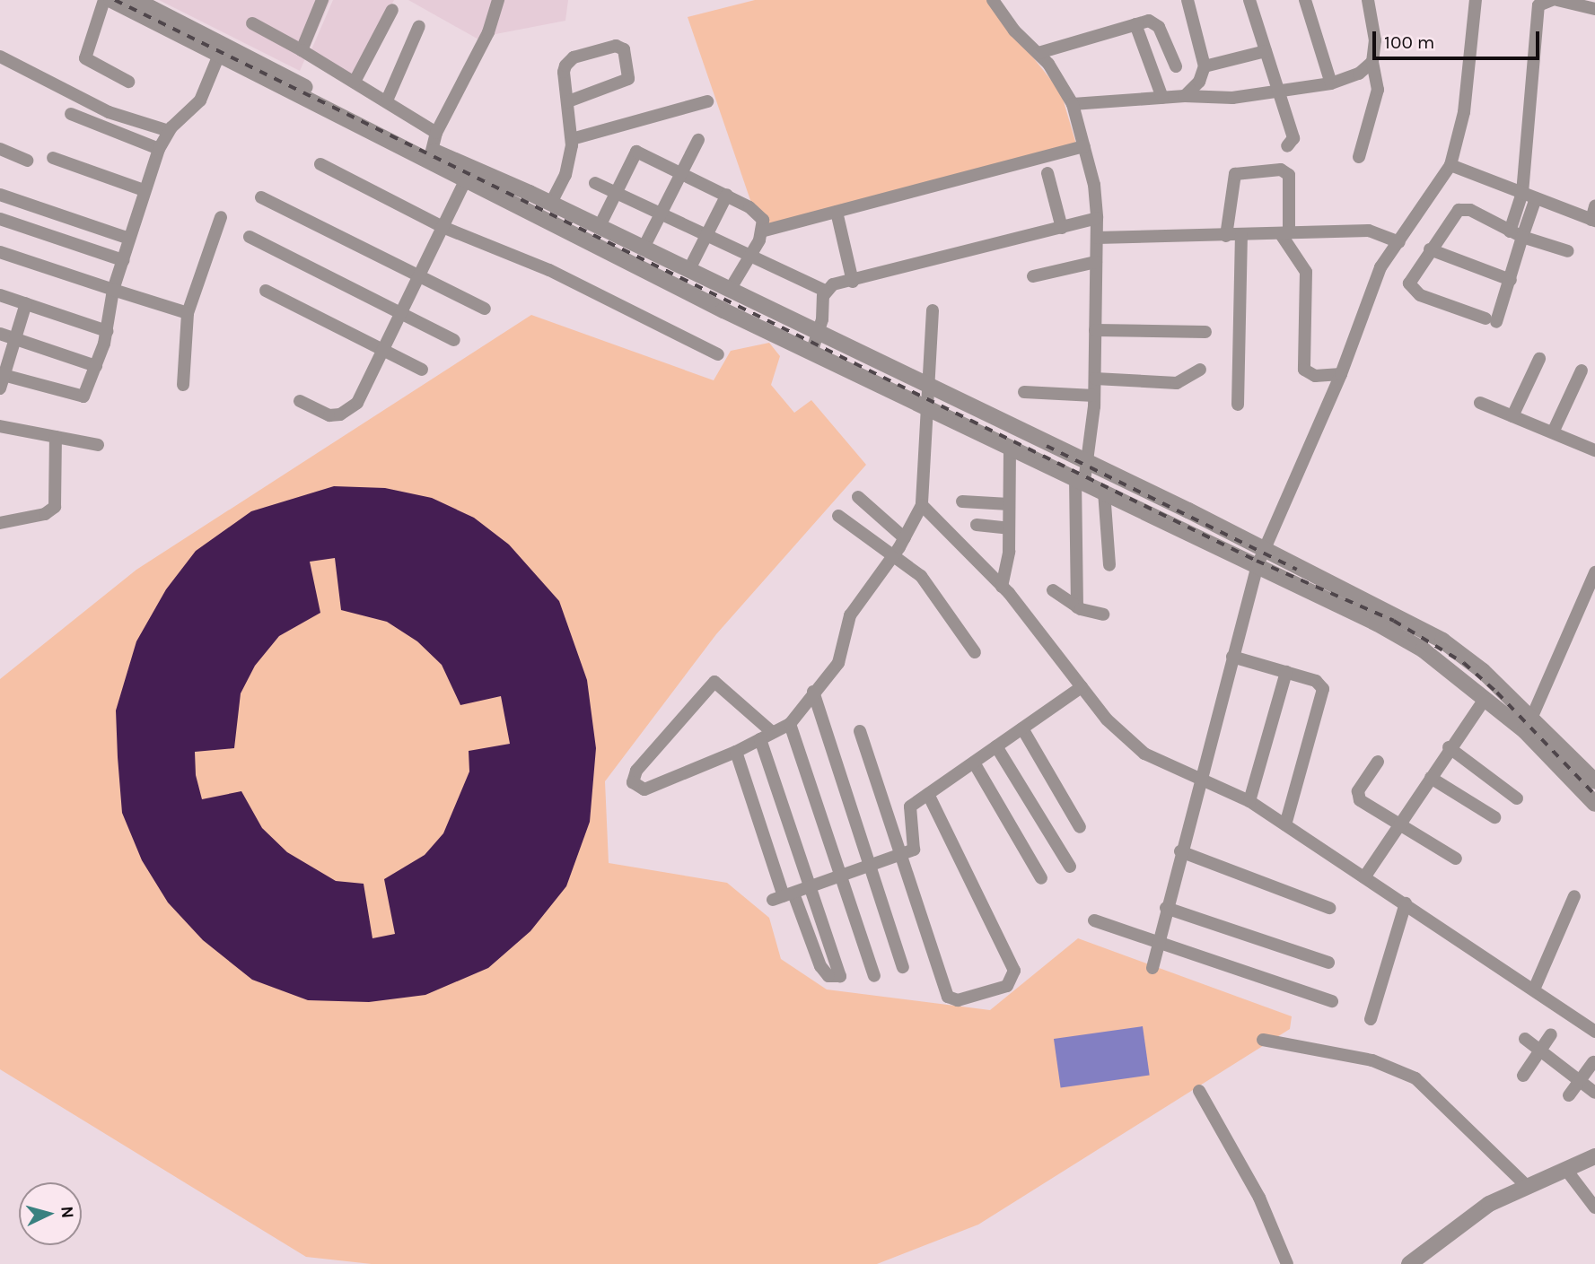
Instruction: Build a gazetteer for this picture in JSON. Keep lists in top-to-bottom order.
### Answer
{
  "scale_bar": "100 m",
  "north": "right"
}
